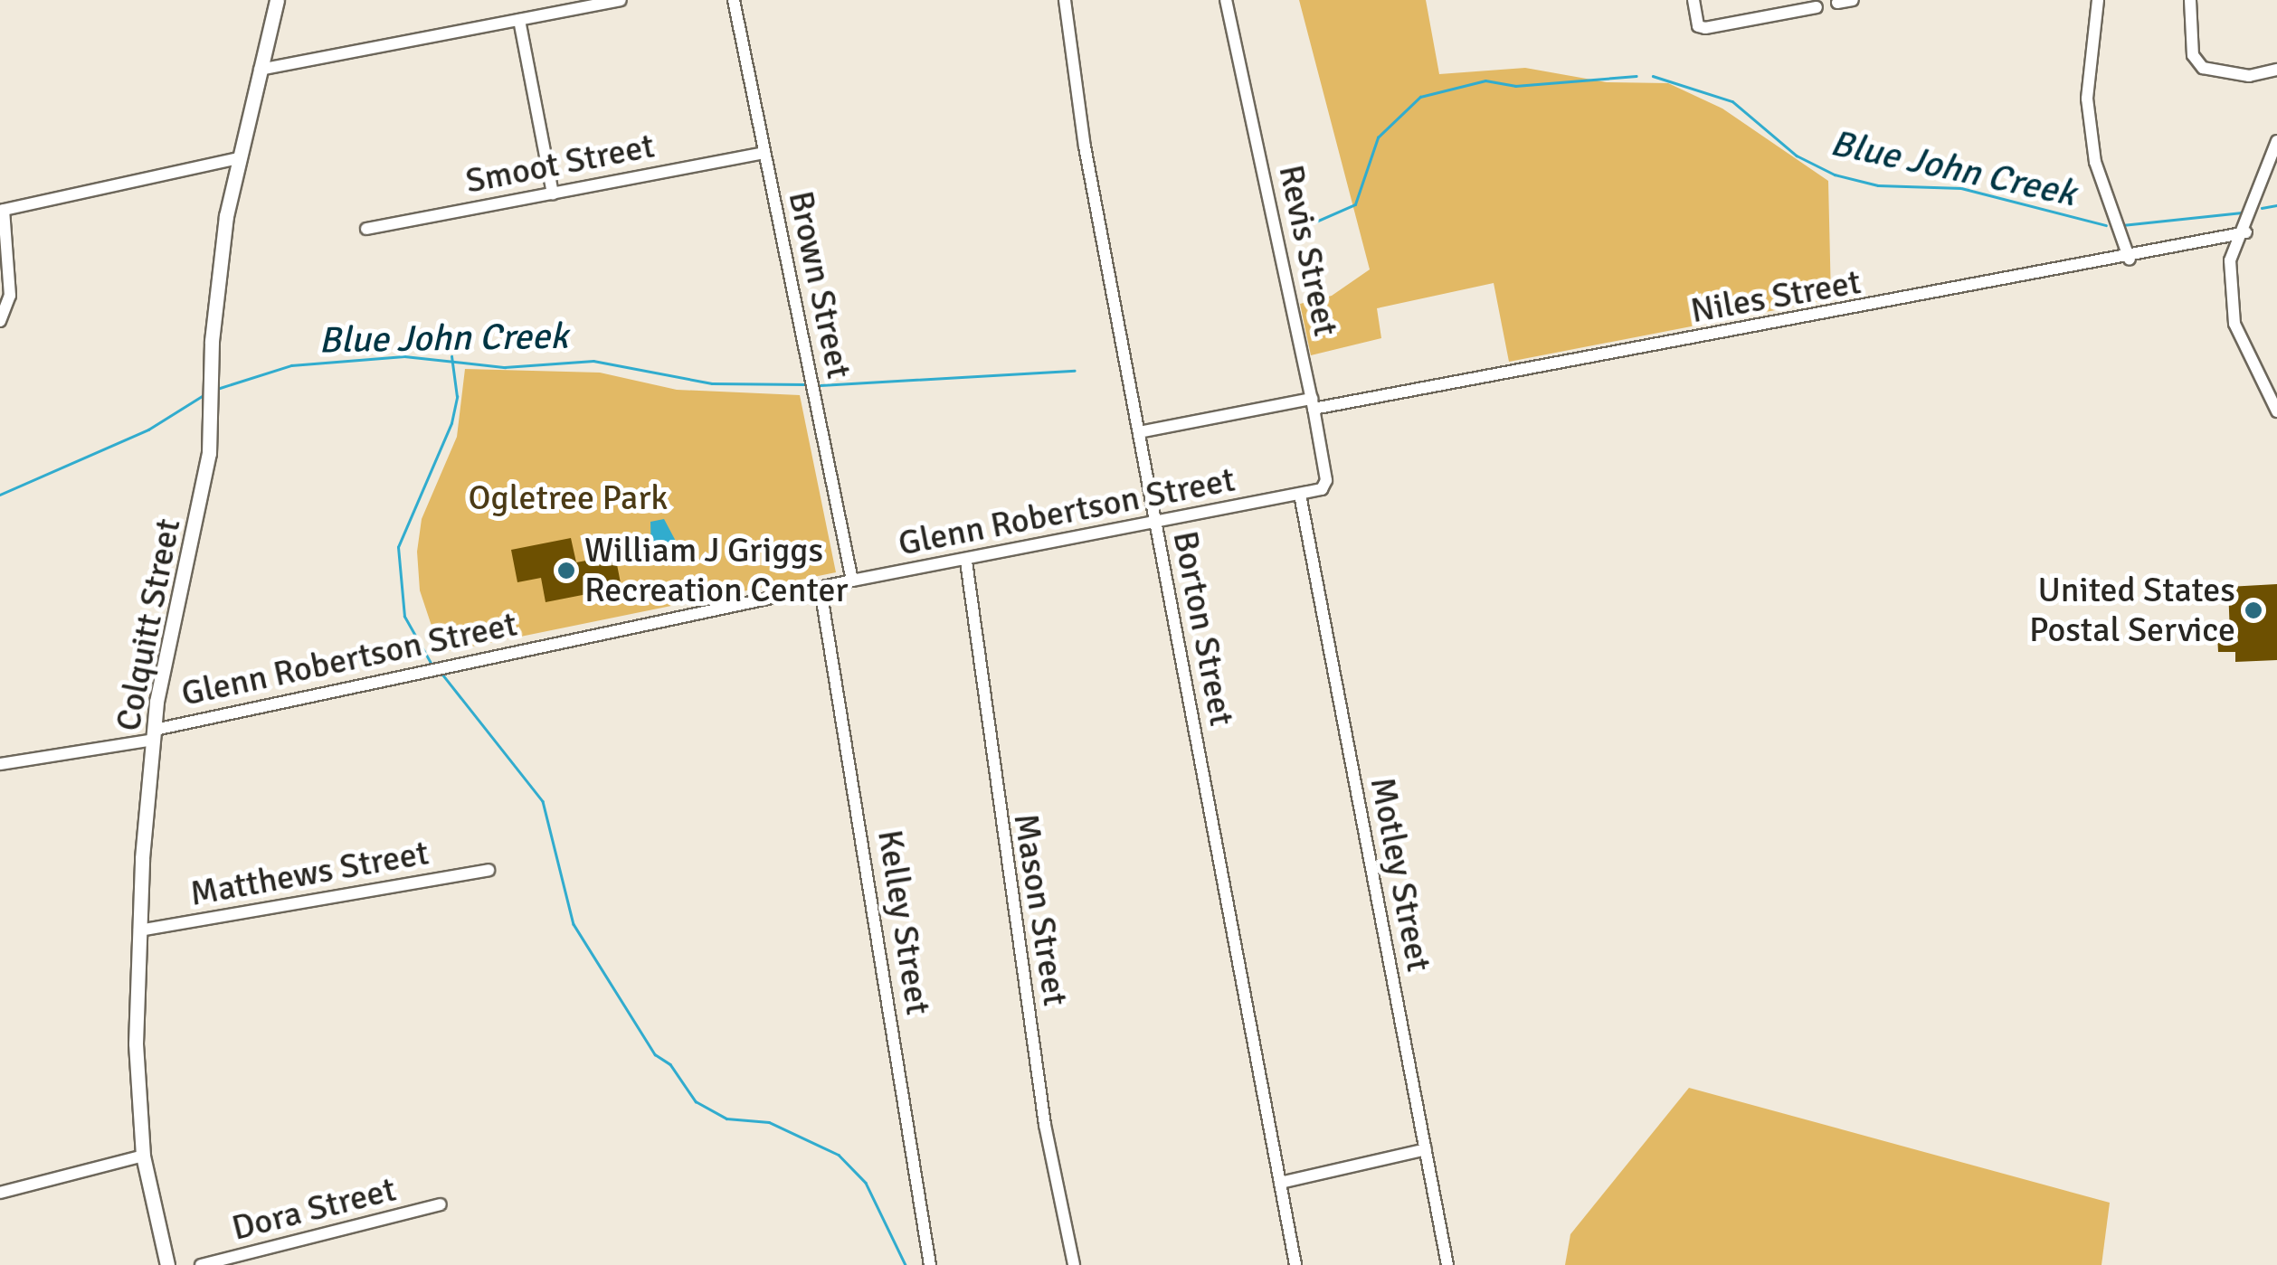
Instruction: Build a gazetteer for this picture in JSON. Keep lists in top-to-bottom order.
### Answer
{
  "streets": {
    "street": [
      "Smoot Street",
      "Revis Street",
      "Brown Street",
      "Niles Street",
      "Glenn Robertson Street",
      "Colquitt Street",
      "Borton Street",
      "Matthews Street",
      "Motley Street",
      "Mason Street",
      "Kelley Street",
      "Dora Street"
    ]
  },
  "crossings": [
    ["Smoot Street", "Brown Street"],
    ["Revis Street", "Niles Street"],
    ["Revis Street", "Glenn Robertson Street"],
    ["Revis Street", "Motley Street"],
    ["Brown Street", "Glenn Robertson Street"],
    ["Niles Street", "Borton Street"],
    ["Glenn Robertson Street", "Colquitt Street"],
    ["Glenn Robertson Street", "Borton Street"],
    ["Glenn Robertson Street", "Motley Street"],
    ["Glenn Robertson Street", "Mason Street"],
    ["Glenn Robertson Street", "Kelley Street"],
    ["Colquitt Street", "Matthews Street"]
  ],
  "water": ["Blue John Creek"],
  "parks": ["Ogletree Park"],
  "places": ["William J Griggs Recreation Center", "United States Postal Service"]
}
